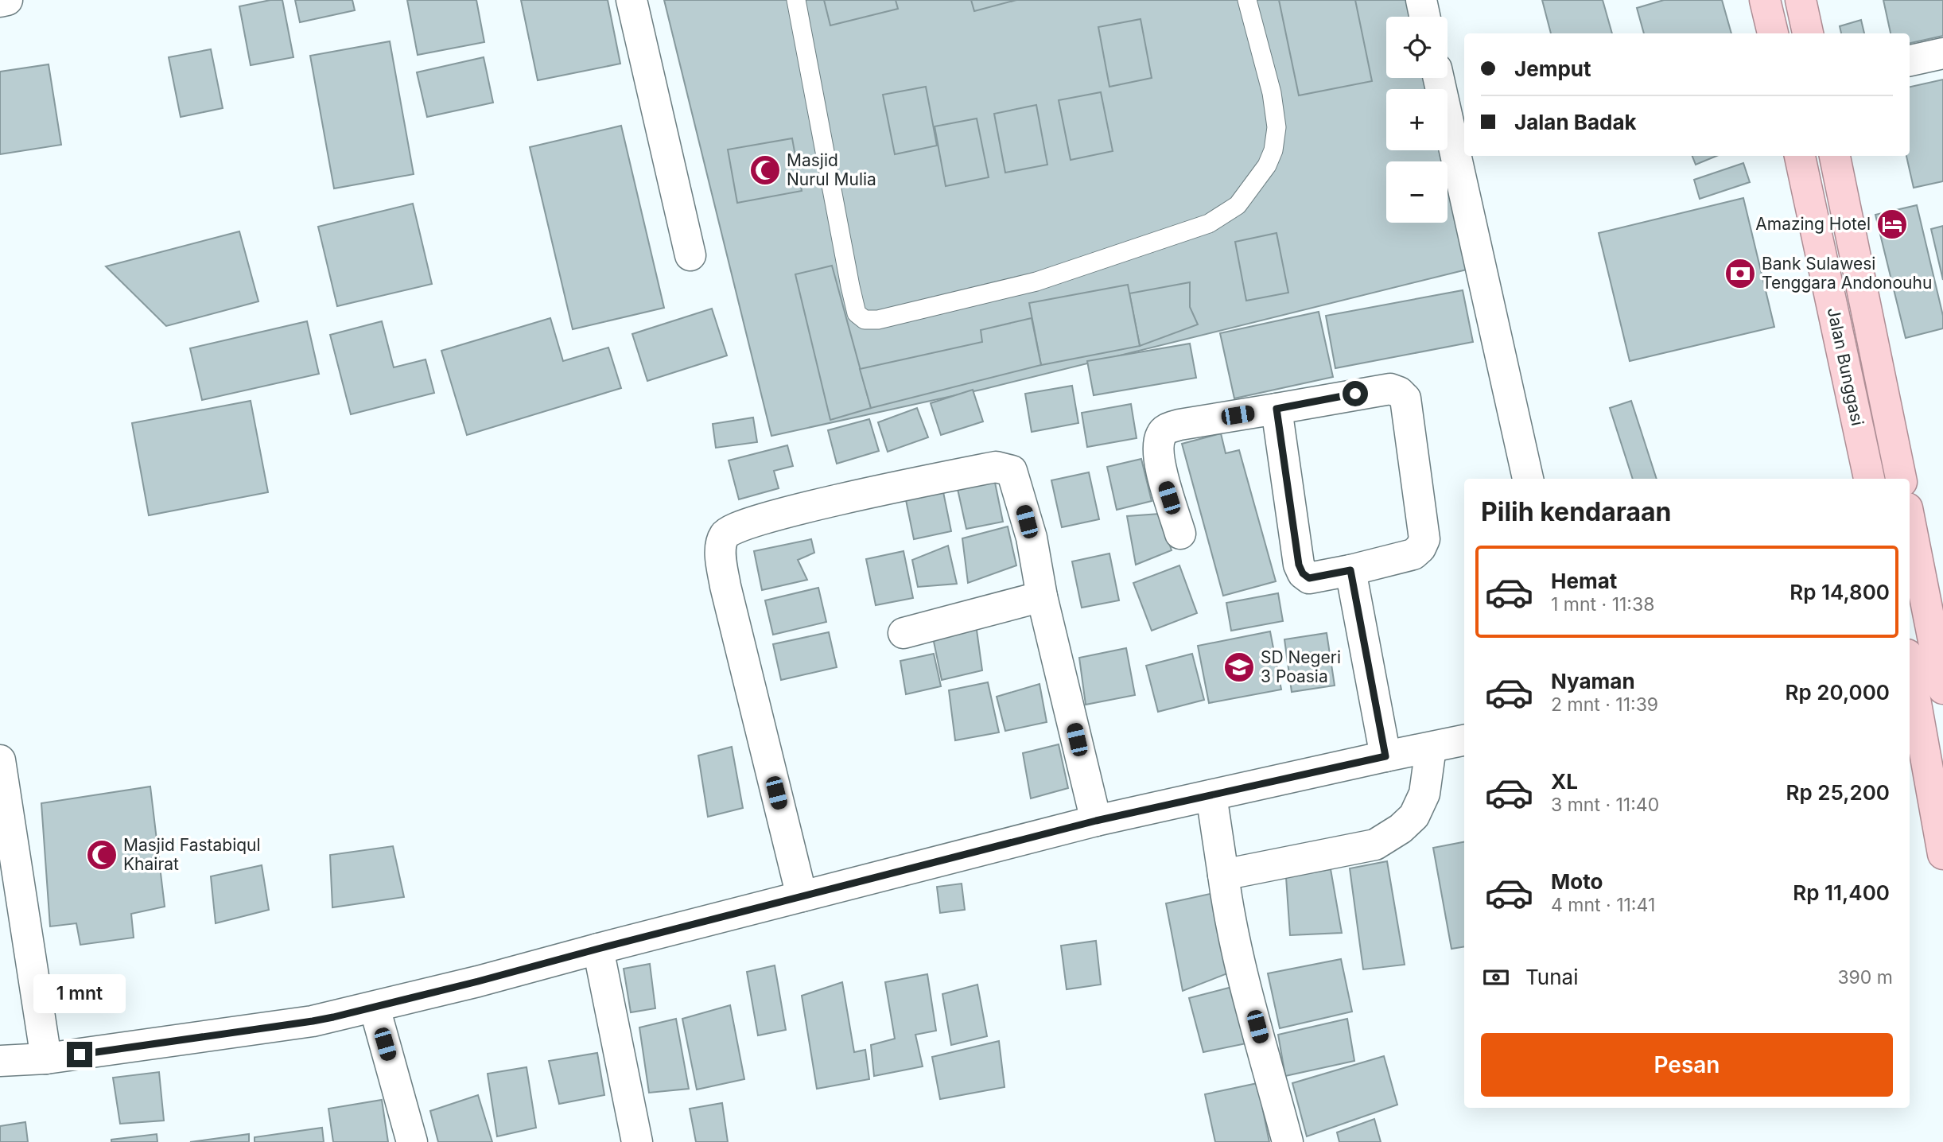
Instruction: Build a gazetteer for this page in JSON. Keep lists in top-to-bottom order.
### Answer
{
  "streets": {
    "highway": ["Jalan Bunggasi"]
  },
  "places": {
    "mosque": ["Masjid Nurul Mulia", "Masjid Fastabiqul Khairat"],
    "hotel": ["Amazing Hotel"],
    "bank": ["Bank Sulawesi Tenggara Andonouhu"],
    "school or university": ["SD Negeri 3 Poasia"]
  },
  "page": {
    "map_buttons": ["+", "−"],
    "banner": ["Jemput", "Jalan Badak"],
    "heading": "Pilih kendaraan",
    "list": [
      {
        "name": "Hemat",
        "note": "1 mnt · 11:38",
        "value": "Rp 14,800"
      },
      {
        "name": "Nyaman",
        "note": "2 mnt · 11:39",
        "value": "Rp 20,000"
      },
      {
        "name": "XL",
        "note": "3 mnt · 11:40",
        "value": "Rp 25,200"
      },
      {
        "name": "Moto",
        "note": "4 mnt · 11:41",
        "value": "Rp 11,400"
      }
    ],
    "pay": ["Tunai", "390 m"],
    "bubble": "1 mnt",
    "buttons": "Pesan"
  }
}
